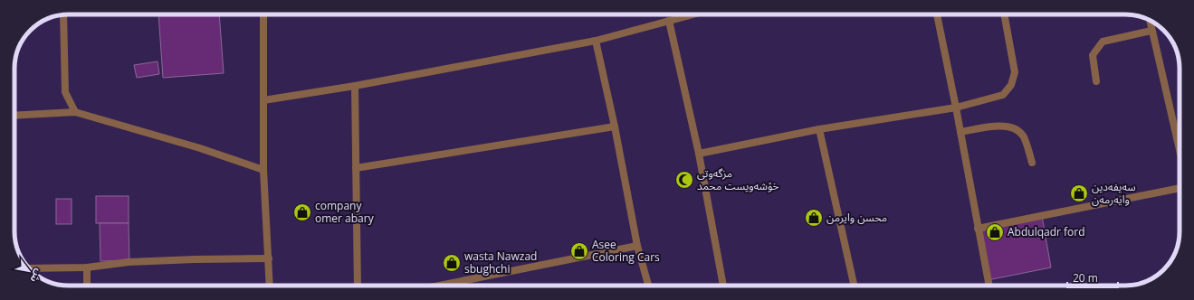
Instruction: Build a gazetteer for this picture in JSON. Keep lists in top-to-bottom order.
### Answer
{
  "places": {
    "mosque": ["مزگەوتی خۆشەویست محمد"],
    "shop": [
      "سەیفەدین وایەرمەن",
      "company omer abary",
      "محسن وایرمن",
      "Abdulqadr ford",
      "Asee Coloring Cars",
      "wasta Nawzad sbughchi"
    ]
  },
  "scale_bar": "20 m",
  "north": "bottom right"
}
